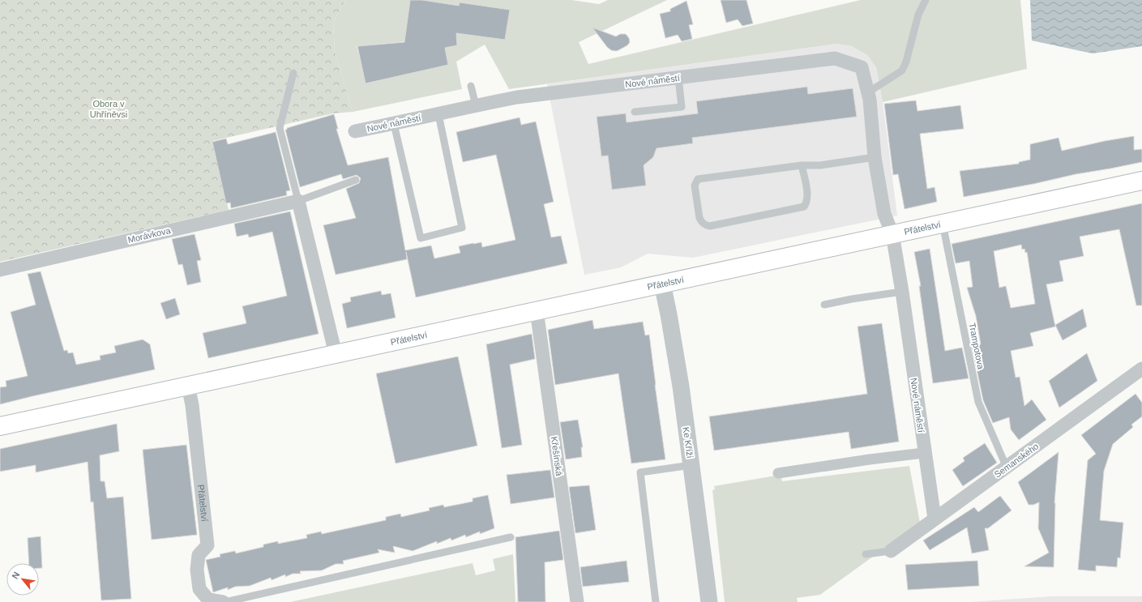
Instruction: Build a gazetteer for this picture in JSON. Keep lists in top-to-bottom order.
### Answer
{
  "streets": {
    "main road": ["Přátelství"],
    "street": [
      "Nové náměstí",
      "Morávkova",
      "Ke Kříži",
      "Křešínská",
      "Semanského"
    ],
    "lane": ["Trampotova"]
  },
  "crossings": [
    ["Nové náměstí", "Přátelství"],
    ["Nové náměstí", "Semanského"],
    ["Přátelství", "Trampotova"],
    ["Přátelství", "Ke Kříži"],
    ["Přátelství", "Křešínská"],
    ["Trampotova", "Semanského"]
  ],
  "parks": ["Obora v Uhříněvsi"],
  "north": "top left"
}
